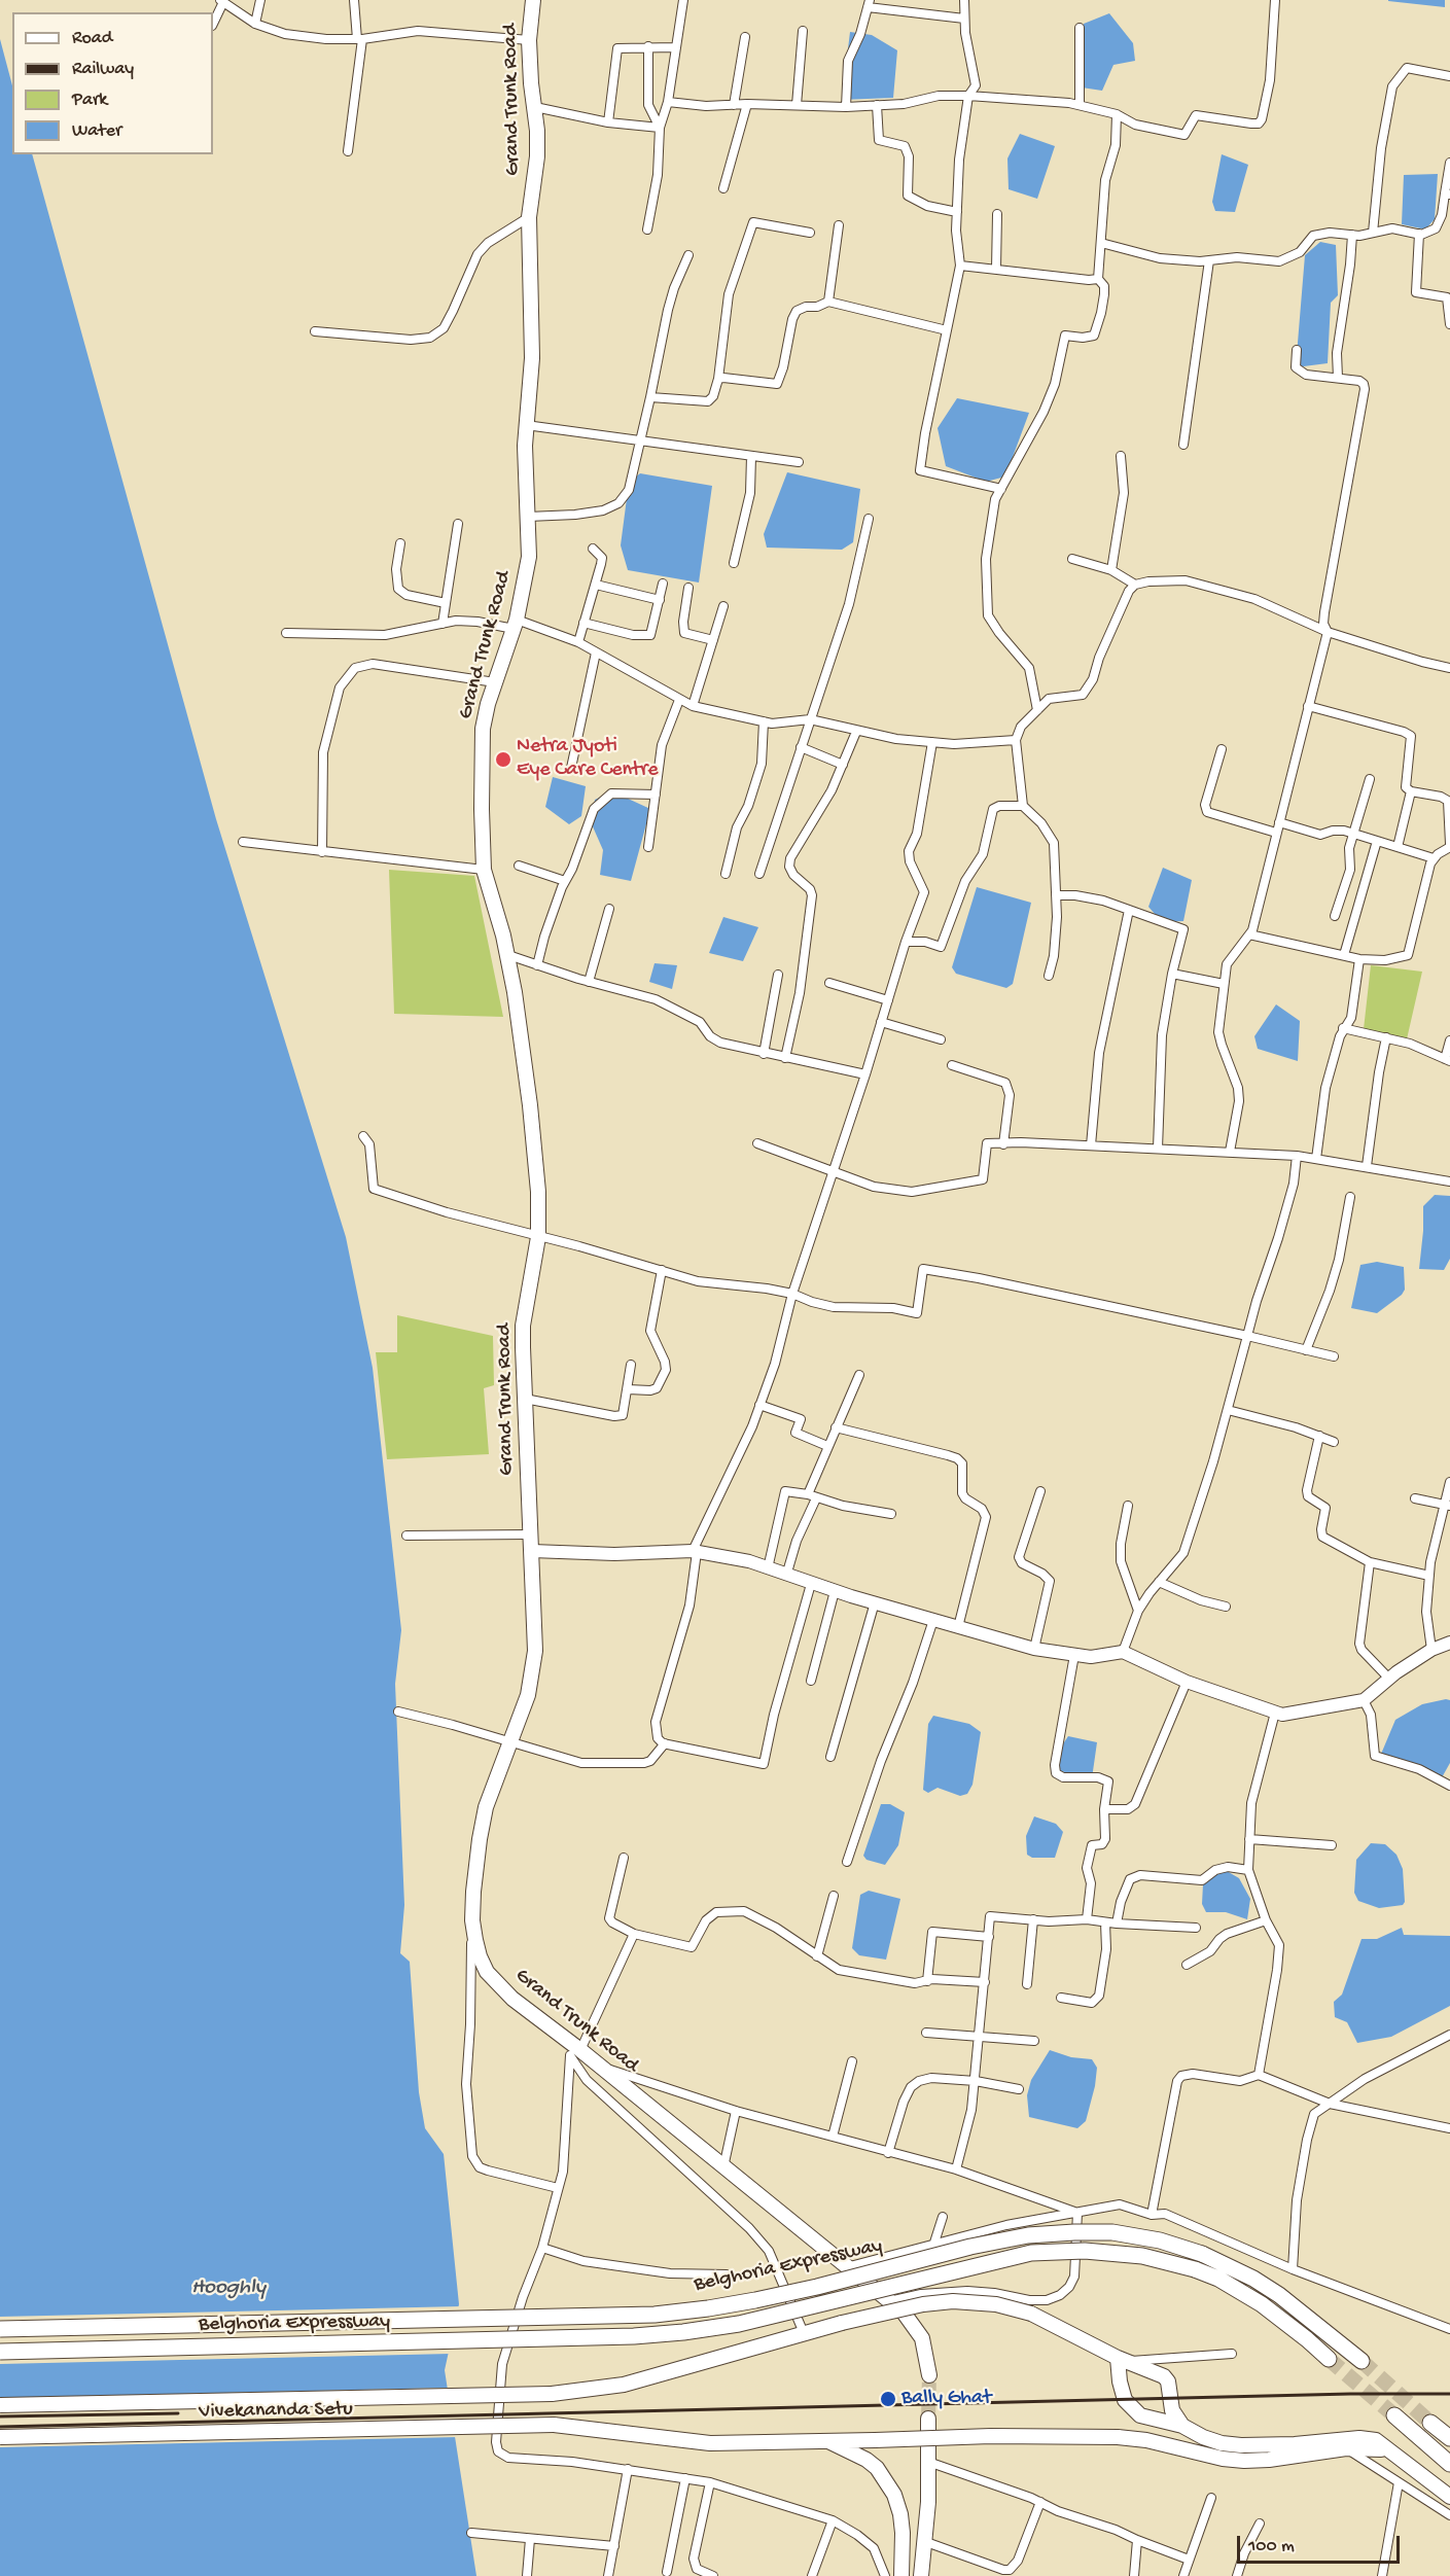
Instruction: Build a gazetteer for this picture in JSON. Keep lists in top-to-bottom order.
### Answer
{
  "streets": {
    "highway": ["Belghoria Expressway"],
    "main road": ["Grand Trunk Road", "Vivekananda Setu"]
  },
  "water": ["Hooghly"],
  "places": ["Netra Jyoti Eye Care Centre", "Bally Ghat"],
  "legend": [
    "Road",
    "Railway",
    "Park",
    "Water"
  ],
  "scale_bar": "100 m"
}
